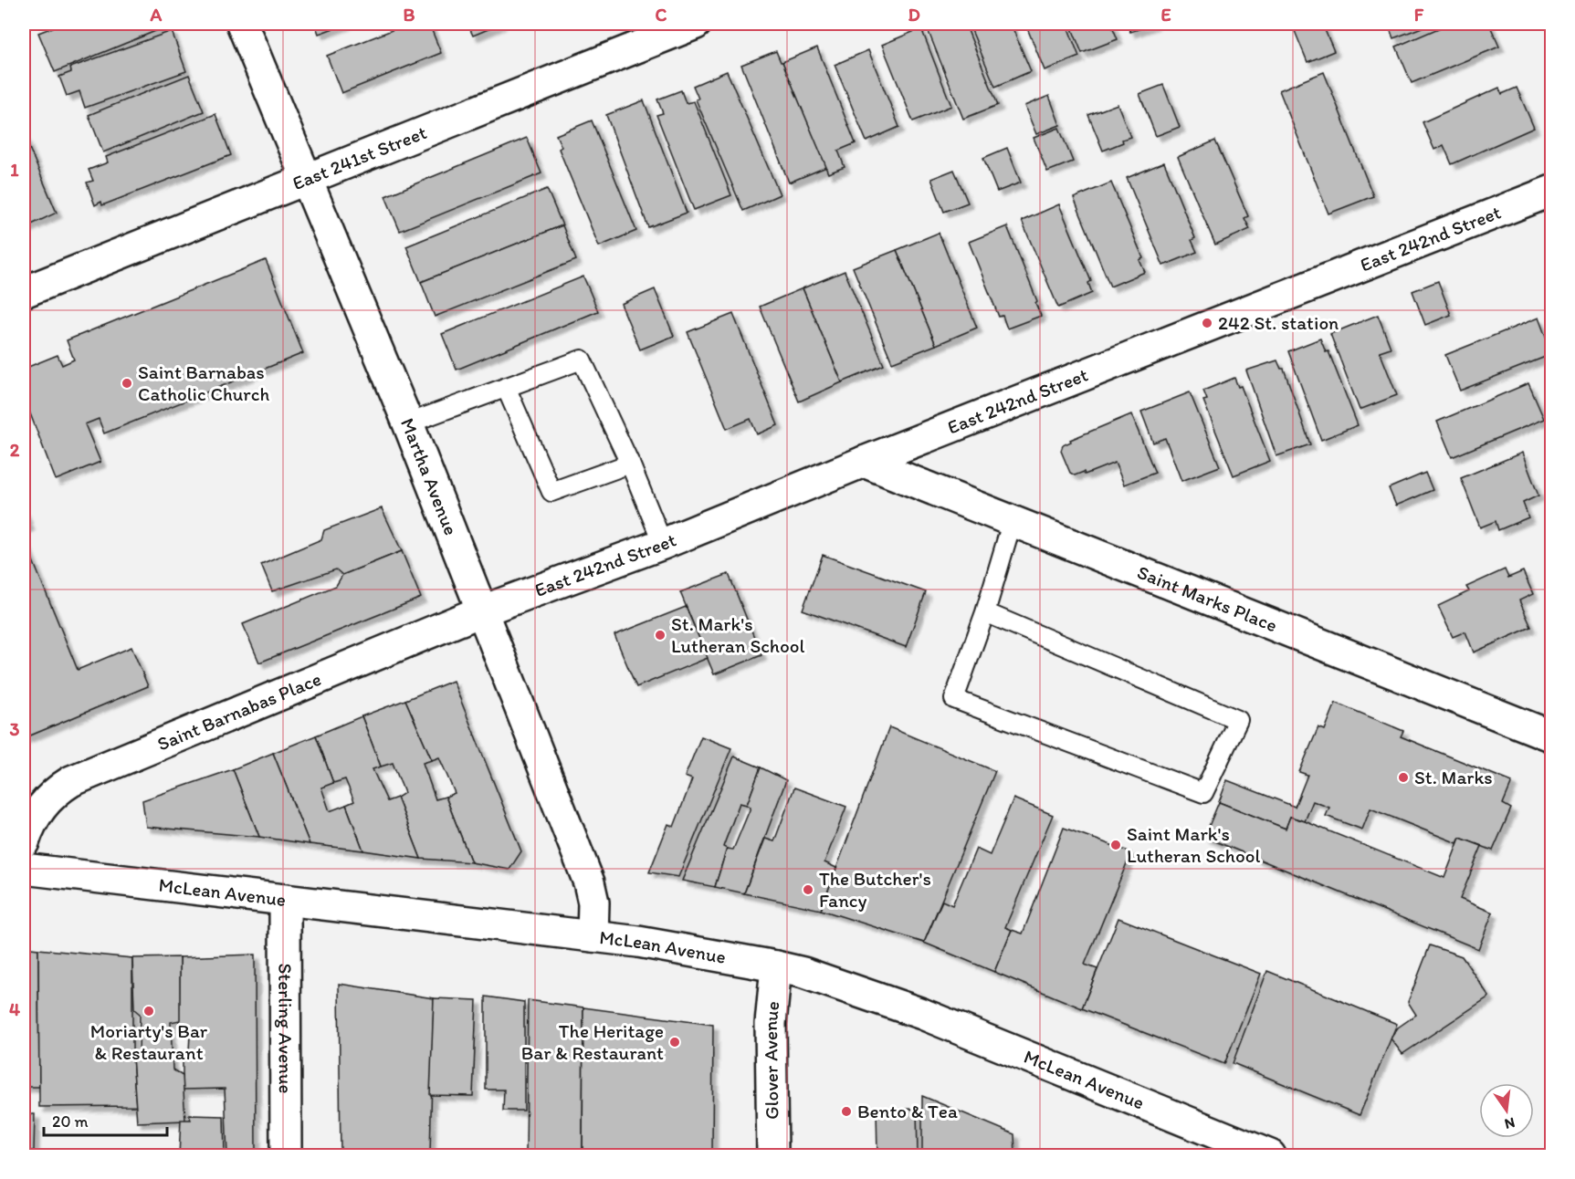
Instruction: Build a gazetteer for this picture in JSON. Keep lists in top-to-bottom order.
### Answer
{
  "streets": {
    "street": [
      "East 241st Street",
      "East 242nd Street",
      "Martha Avenue",
      "Saint Marks Place",
      "Saint Barnabas Place",
      "McLean Avenue",
      "Sterling Avenue",
      "Glover Avenue"
    ]
  },
  "crossings": [
    ["East 241st Street", "Martha Avenue"],
    ["East 242nd Street", "Martha Avenue"],
    ["East 242nd Street", "Saint Marks Place"],
    ["East 242nd Street", "Saint Barnabas Place"],
    ["Martha Avenue", "Saint Barnabas Place"],
    ["Martha Avenue", "McLean Avenue"],
    ["McLean Avenue", "Sterling Avenue"],
    ["McLean Avenue", "Glover Avenue"]
  ],
  "places": [
    "242 St. station",
    "Saint Barnabas Catholic Church",
    "St. Mark's Lutheran School",
    "St. Marks",
    "Saint Mark's Lutheran School",
    "The Butcher's Fancy",
    "Moriarty's Bar & Restaurant",
    "The Heritage Bar & Restaurant",
    "Bento & Tea"
  ],
  "scale_bar": "20 m",
  "north": "bottom",
  "grid": {
    "columns": [
      "A",
      "B",
      "C",
      "D",
      "E",
      "F"
    ],
    "rows": [
      "1",
      "2",
      "3",
      "4"
    ]
  }
}
